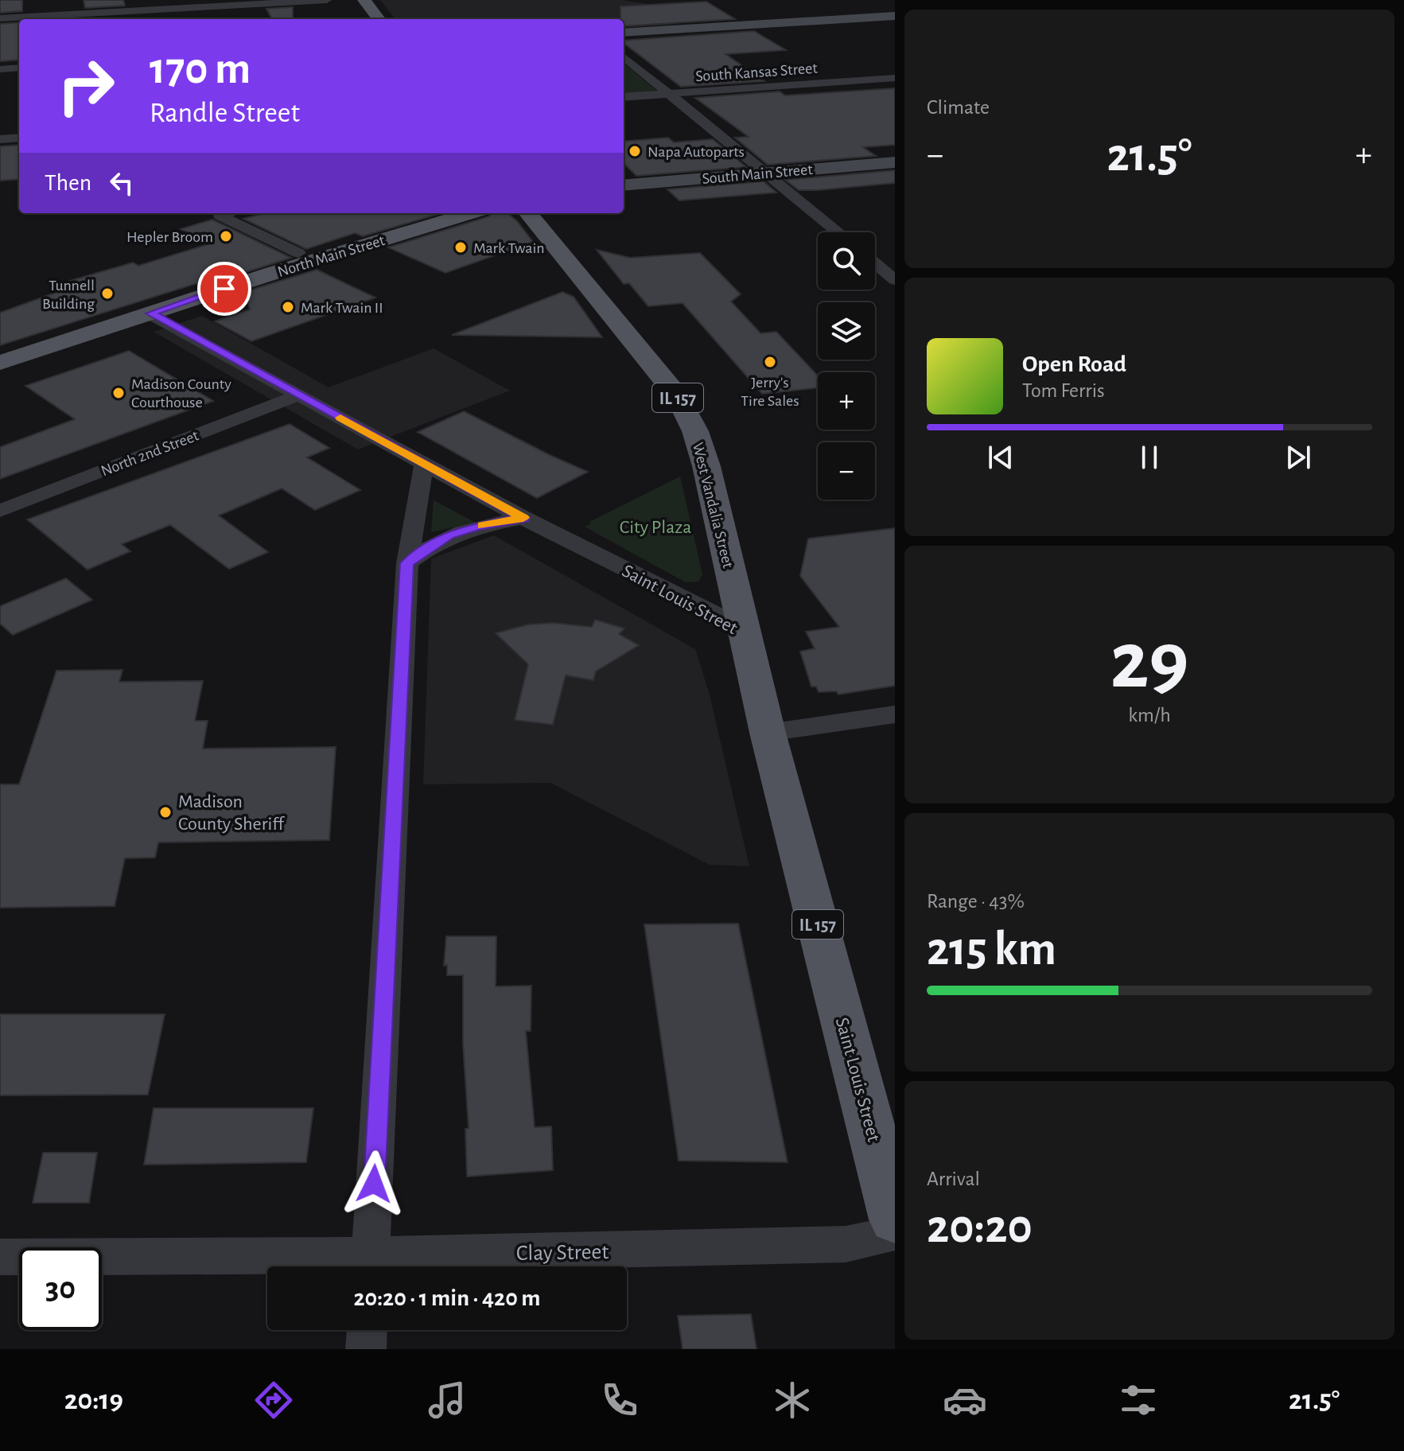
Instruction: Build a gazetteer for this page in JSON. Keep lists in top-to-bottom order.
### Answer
{
  "streets": {
    "main road": [
      "South Main Street",
      "North Main Street",
      "IL 157",
      "West Vandalia Street",
      "Saint Louis Street"
    ],
    "street": ["South Kansas Street", "North 2nd Street", "Clay Street"]
  },
  "crossings": [
    ["North Main Street", "Saint Louis Street"],
    ["North 2nd Street", "Saint Louis Street"],
    ["West Vandalia Street", "Saint Louis Street"]
  ],
  "parks": ["City Plaza"],
  "places": [
    "Napa Autoparts",
    "Hepler Broom",
    "Mark Twain",
    "Tunnell Building",
    "Mark Twain II",
    "Jerry's Tire Sales",
    "Madison County Courthouse",
    "Madison County Sheriff"
  ],
  "page": {
    "tile": [
      "Climate",
      ["29", "km/h"],
      ["Range · 43%", "215 km"],
      ["Arrival", "20:20"]
    ],
    "turn": ["170 m", "Randle Street"],
    "heat": ["−", "21.5°", "+"],
    "then": "Then",
    "map_buttons": ["+", "−"],
    "song": ["Open Road", "Tom Ferris"],
    "limit": "30",
    "trip": "20:20 · 1 min · 420 m",
    "tabs": ["20:19", "21.5°"]
  }
}
